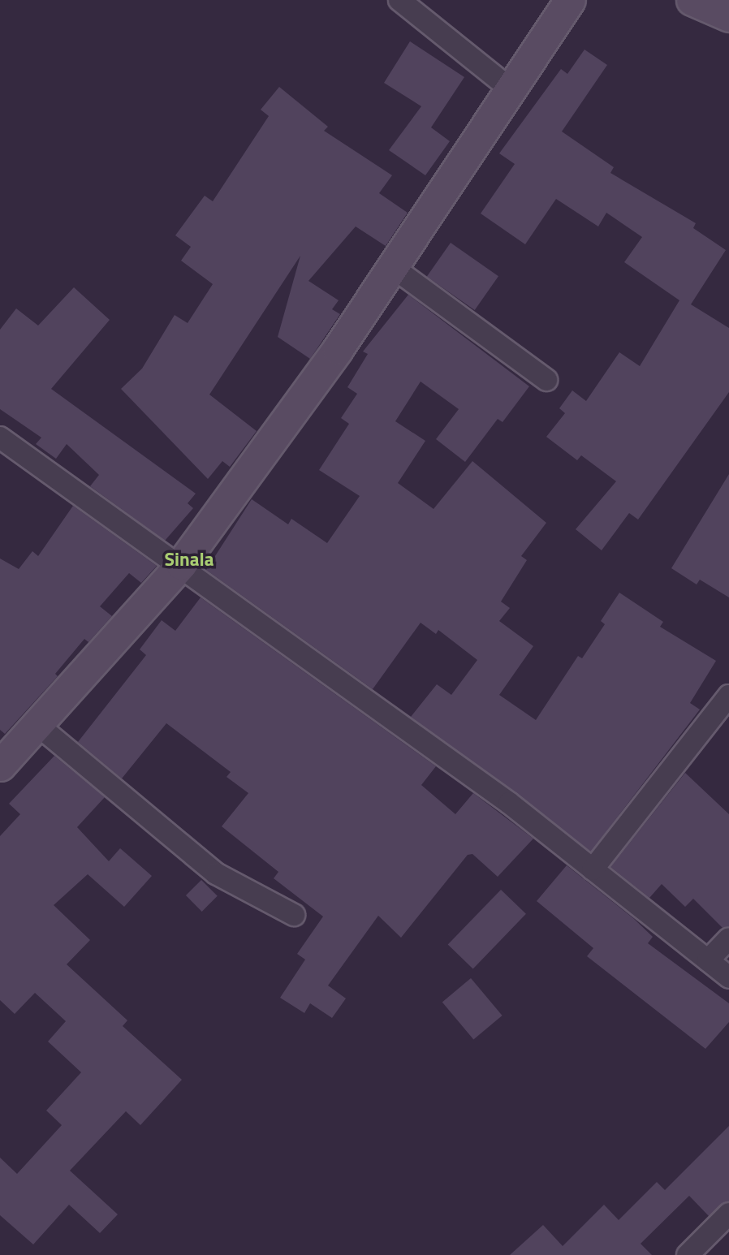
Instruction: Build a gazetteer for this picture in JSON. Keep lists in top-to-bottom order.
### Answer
{
  "districts": ["Sinala"]
}
